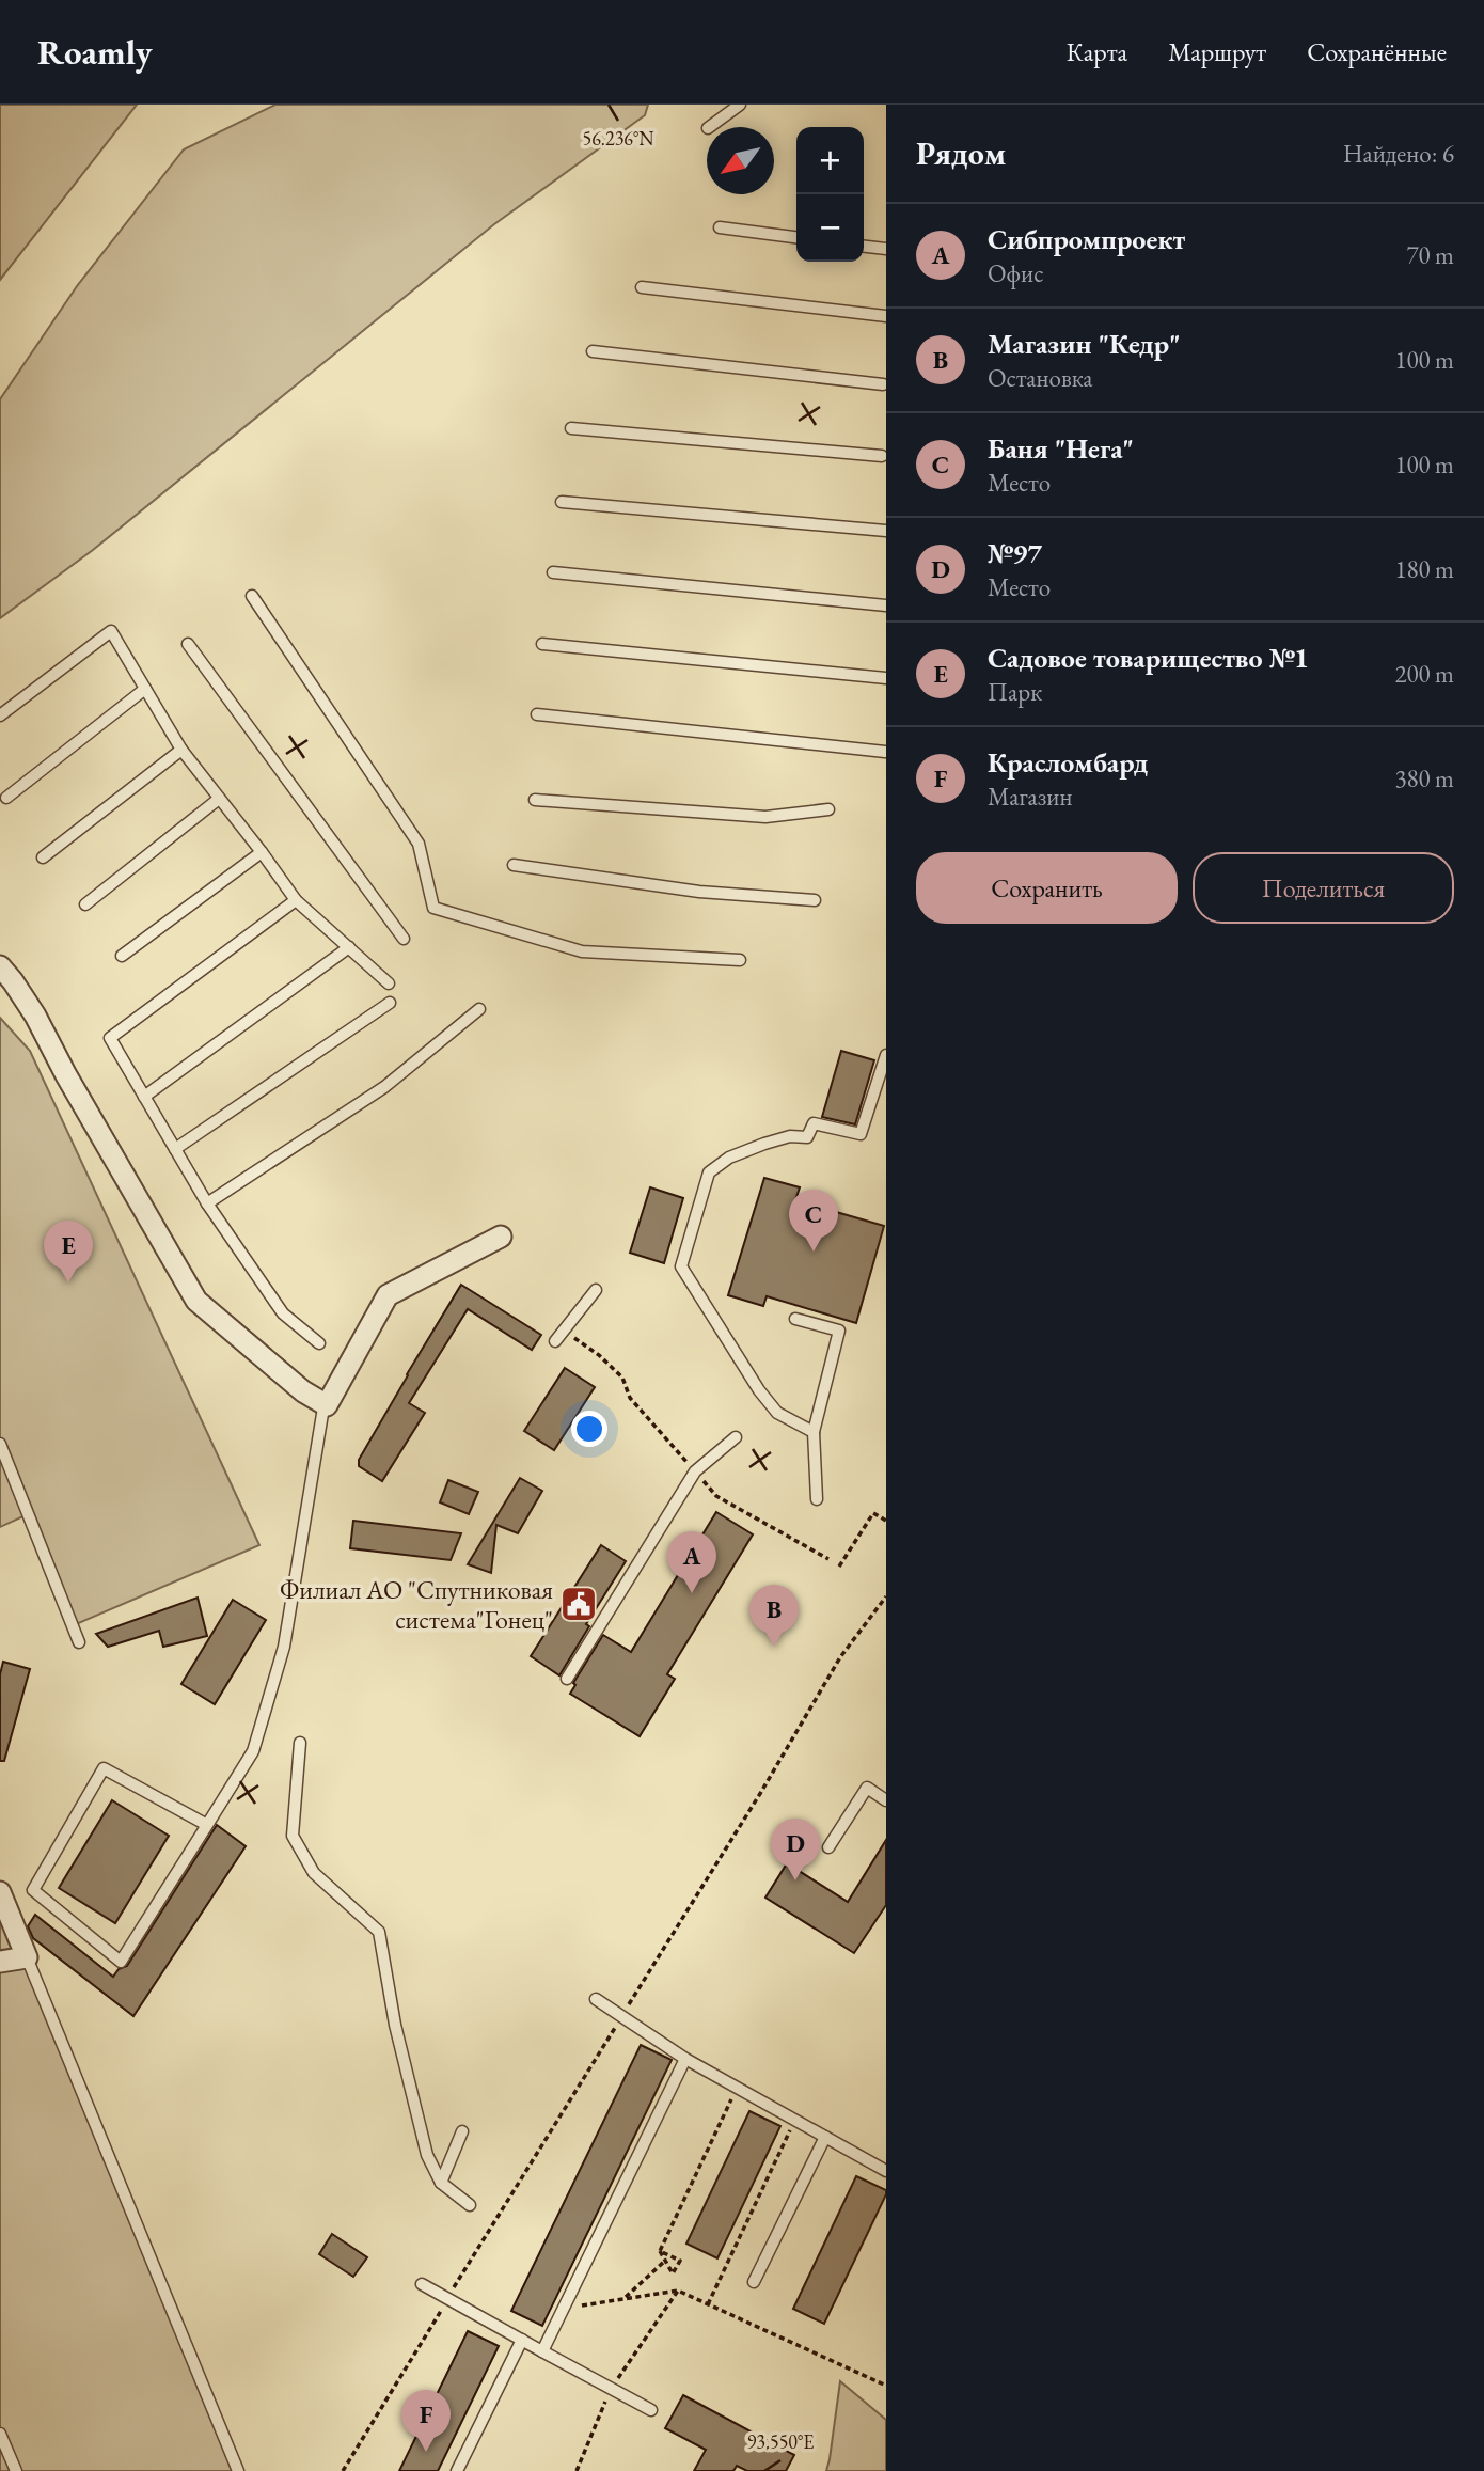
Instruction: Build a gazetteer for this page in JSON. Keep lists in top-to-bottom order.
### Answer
{
  "places": {
    "public building": ["Филиал АО \"Спутниковая система\"Гонец\""]
  },
  "north": "bottom left",
  "page": {
    "header": "Roamly",
    "nav": ["Карта", "Маршрут", "Сохранённые"],
    "heading": ["Рядом", "Найдено: 6"],
    "map_buttons": ["+", "−"],
    "list": [
      {
        "mark": "A",
        "name": "Сибпромпроект",
        "note": "Офис",
        "value": "70 m"
      },
      {
        "mark": "B",
        "name": "Магазин \"Кедр\"",
        "note": "Остановка",
        "value": "100 m"
      },
      {
        "mark": "C",
        "name": "Баня \"Нега\"",
        "note": "Место",
        "value": "100 m"
      },
      {
        "mark": "D",
        "name": "№97",
        "note": "Место",
        "value": "180 m"
      },
      {
        "mark": "E",
        "name": "Садовое товарищество №1",
        "note": "Парк",
        "value": "200 m"
      },
      {
        "mark": "F",
        "name": "Красломбард",
        "note": "Магазин",
        "value": "380 m"
      }
    ],
    "buttons": ["Сохранить", "Поделиться"],
    "pins": [
      "C",
      "E",
      "A",
      "B",
      "D",
      "F"
    ]
  },
  "coordinates": ["56.236°N", "93.550°E"]
}
